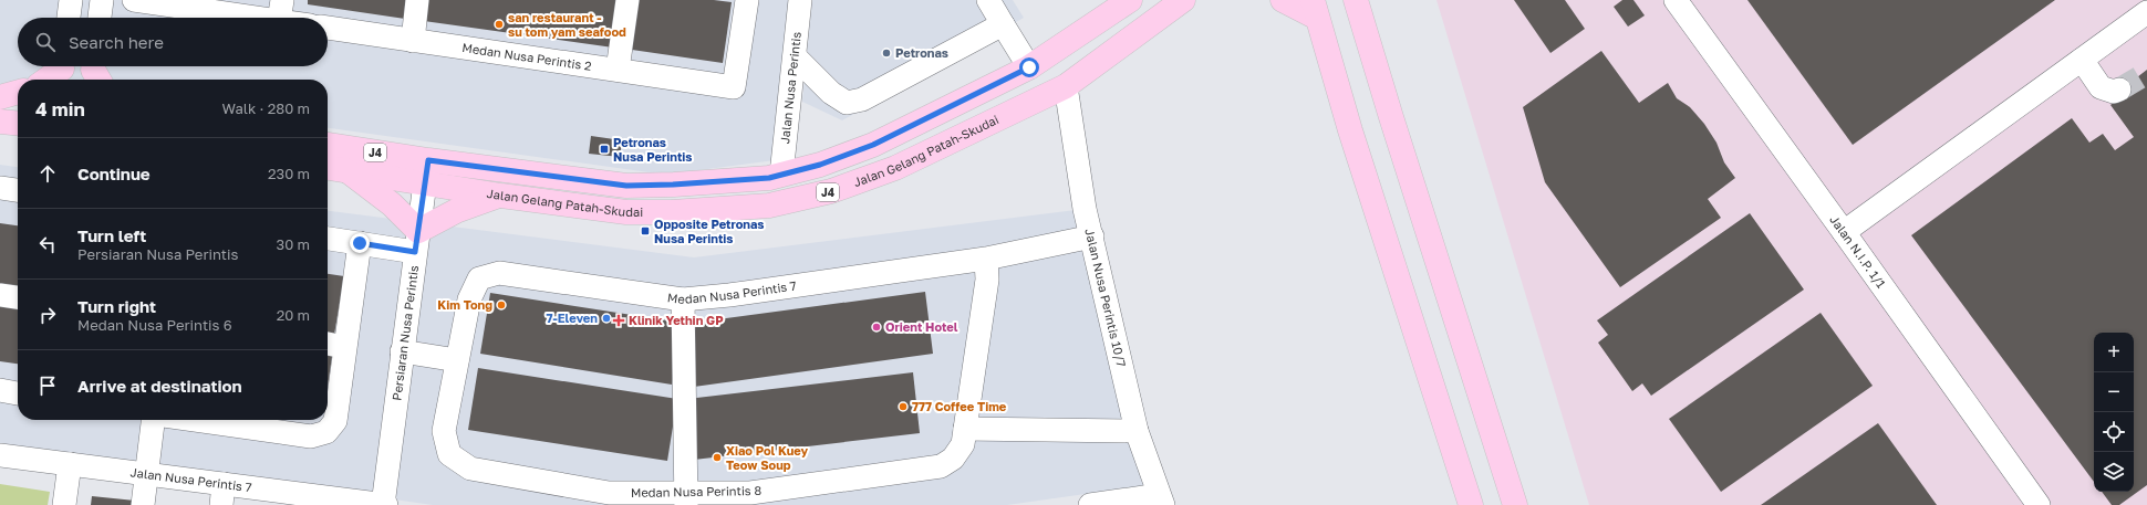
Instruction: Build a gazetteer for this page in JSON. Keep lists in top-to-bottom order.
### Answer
{
  "streets": {
    "main road": ["Jalan Gelang Patah-Skudai", "J4"],
    "street": [
      "Medan Nusa Perintis 2",
      "Jalan Nusa Perintis",
      "Jalan N.I.P. 1/1",
      "Medan Nusa Perintis 7",
      "Jalan Nusa Perintis 10/7",
      "Persiaran Nusa Perintis",
      "Jalan Nusa Perintis 7",
      "Medan Nusa Perintis 8"
    ]
  },
  "crossings": [
    ["Jalan Nusa Perintis", "Jalan Gelang Patah-Skudai"],
    ["Jalan Gelang Patah-Skudai", "Jalan Nusa Perintis 10/7"],
    ["Jalan Gelang Patah-Skudai", "Persiaran Nusa Perintis"],
    ["Medan Nusa Perintis 7", "Medan Nusa Perintis 8"],
    ["Persiaran Nusa Perintis", "Jalan Nusa Perintis 7"]
  ],
  "places": {
    "other": [
      "san restaurant - su tom yam seafood",
      "Petronas",
      "Kim Tong",
      "7-Eleven",
      "Orient Hotel",
      "777 Coffee Time",
      "Xiao Pol Kuey Teow Soup"
    ],
    "transit": ["Petronas Nusa Perintis", "Opposite Petronas Nusa Perintis"],
    "health": ["Klinik Yethin GP"]
  },
  "page": {
    "search": "Search here",
    "heading": ["4 min", "Walk · 280 m"],
    "list": [
      ["Continue", "230 m"],
      ["Turn left", "Persiaran Nusa Perintis", "30 m"],
      ["Turn right", "Medan Nusa Perintis 6", "20 m"],
      "Arrive at destination"
    ],
    "map_buttons": ["+", "−"]
  }
}
